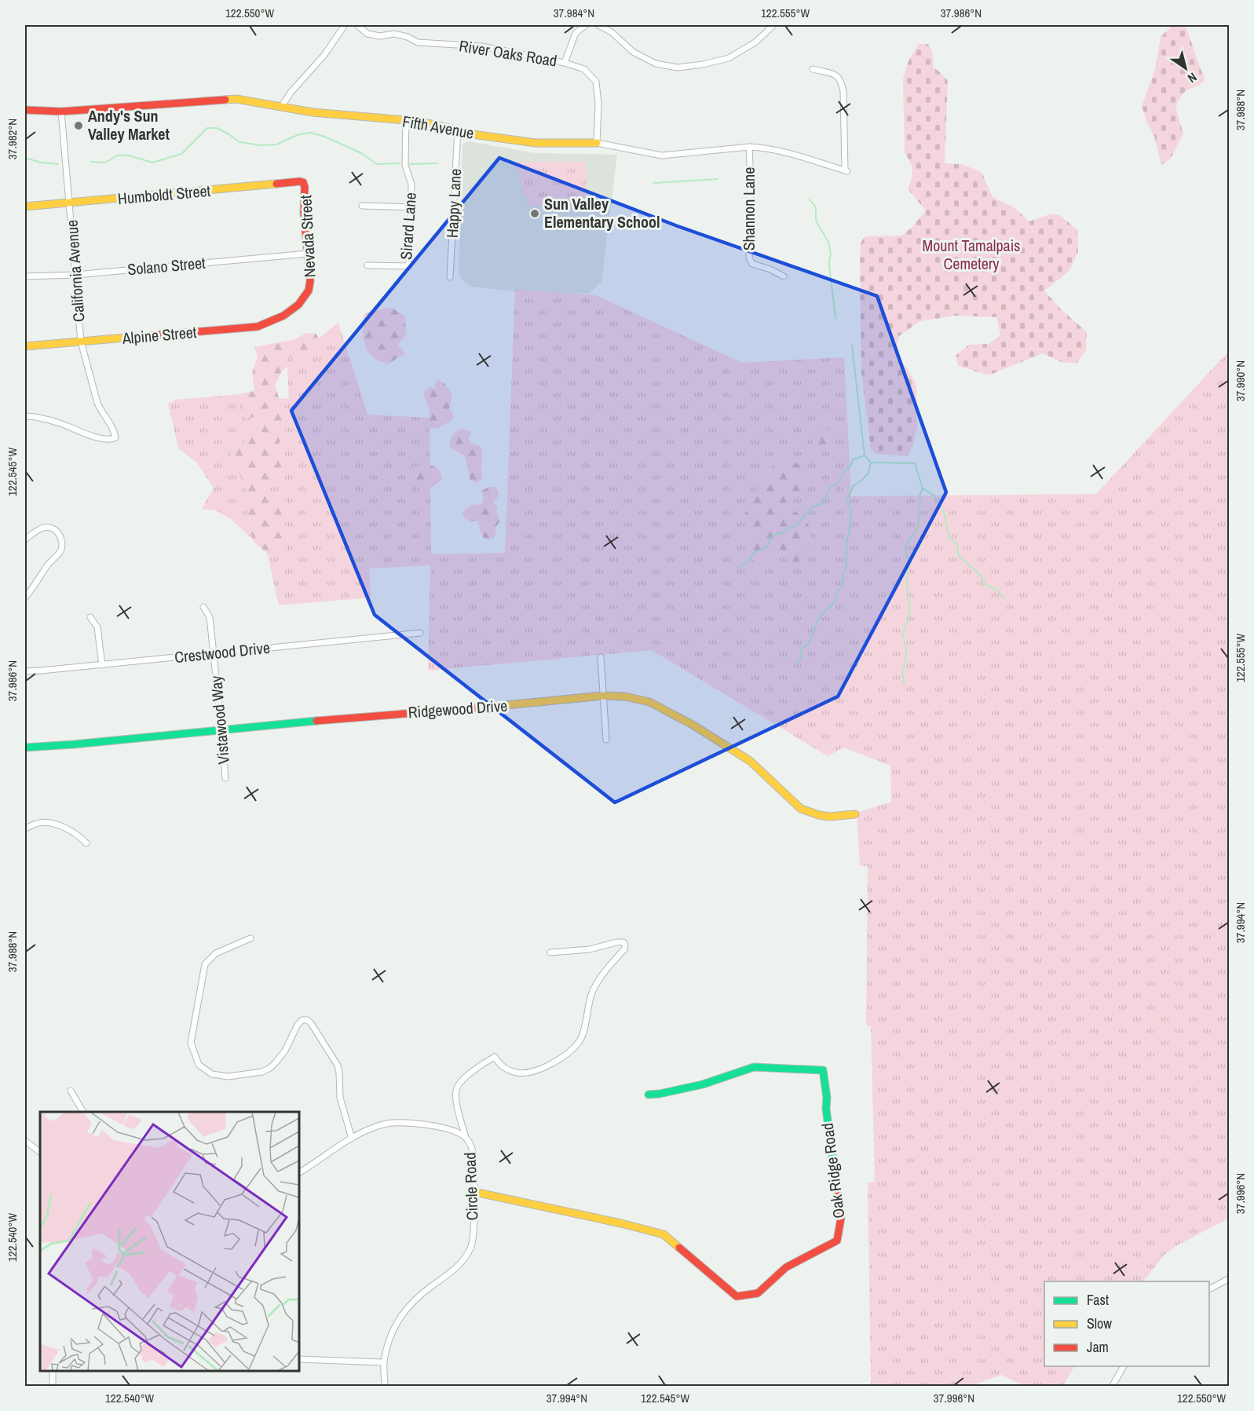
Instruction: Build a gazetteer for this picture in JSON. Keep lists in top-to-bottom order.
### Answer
{
  "streets": {
    "street": [
      "River Oaks Road",
      "Fifth Avenue",
      "Humboldt Street",
      "Happy Lane",
      "Shannon Lane",
      "Sirard Lane",
      "Nevada Street",
      "Solano Street",
      "California Avenue",
      "Alpine Street",
      "Crestwood Drive",
      "Ridgewood Drive",
      "Vistawood Way",
      "Oak Ridge Road",
      "Circle Road"
    ]
  },
  "crossings": [
    ["River Oaks Road", "Fifth Avenue"],
    ["Fifth Avenue", "Happy Lane"],
    ["Fifth Avenue", "Shannon Lane"],
    ["Fifth Avenue", "Sirard Lane"],
    ["Fifth Avenue", "California Avenue"],
    ["Humboldt Street", "Nevada Street"],
    ["Humboldt Street", "California Avenue"],
    ["Nevada Street", "Solano Street"],
    ["Nevada Street", "Alpine Street"],
    ["Solano Street", "California Avenue"],
    ["California Avenue", "Alpine Street"],
    ["Crestwood Drive", "Vistawood Way"],
    ["Ridgewood Drive", "Vistawood Way"],
    ["Oak Ridge Road", "Circle Road"]
  ],
  "parks": ["Mount Tamalpais Cemetery"],
  "places": ["Andy's Sun Valley Market", "Sun Valley Elementary School"],
  "legend": ["Fast", "Slow", "Jam"],
  "north": "bottom right",
  "coordinates": [
    "122.550°W",
    "37.984°N",
    "122.555°W",
    "37.986°N",
    "37.988°N",
    "37.982°N",
    "37.990°N",
    "122.545°W",
    "37.994°N",
    "37.996°N",
    "122.540°W"
  ]
}
